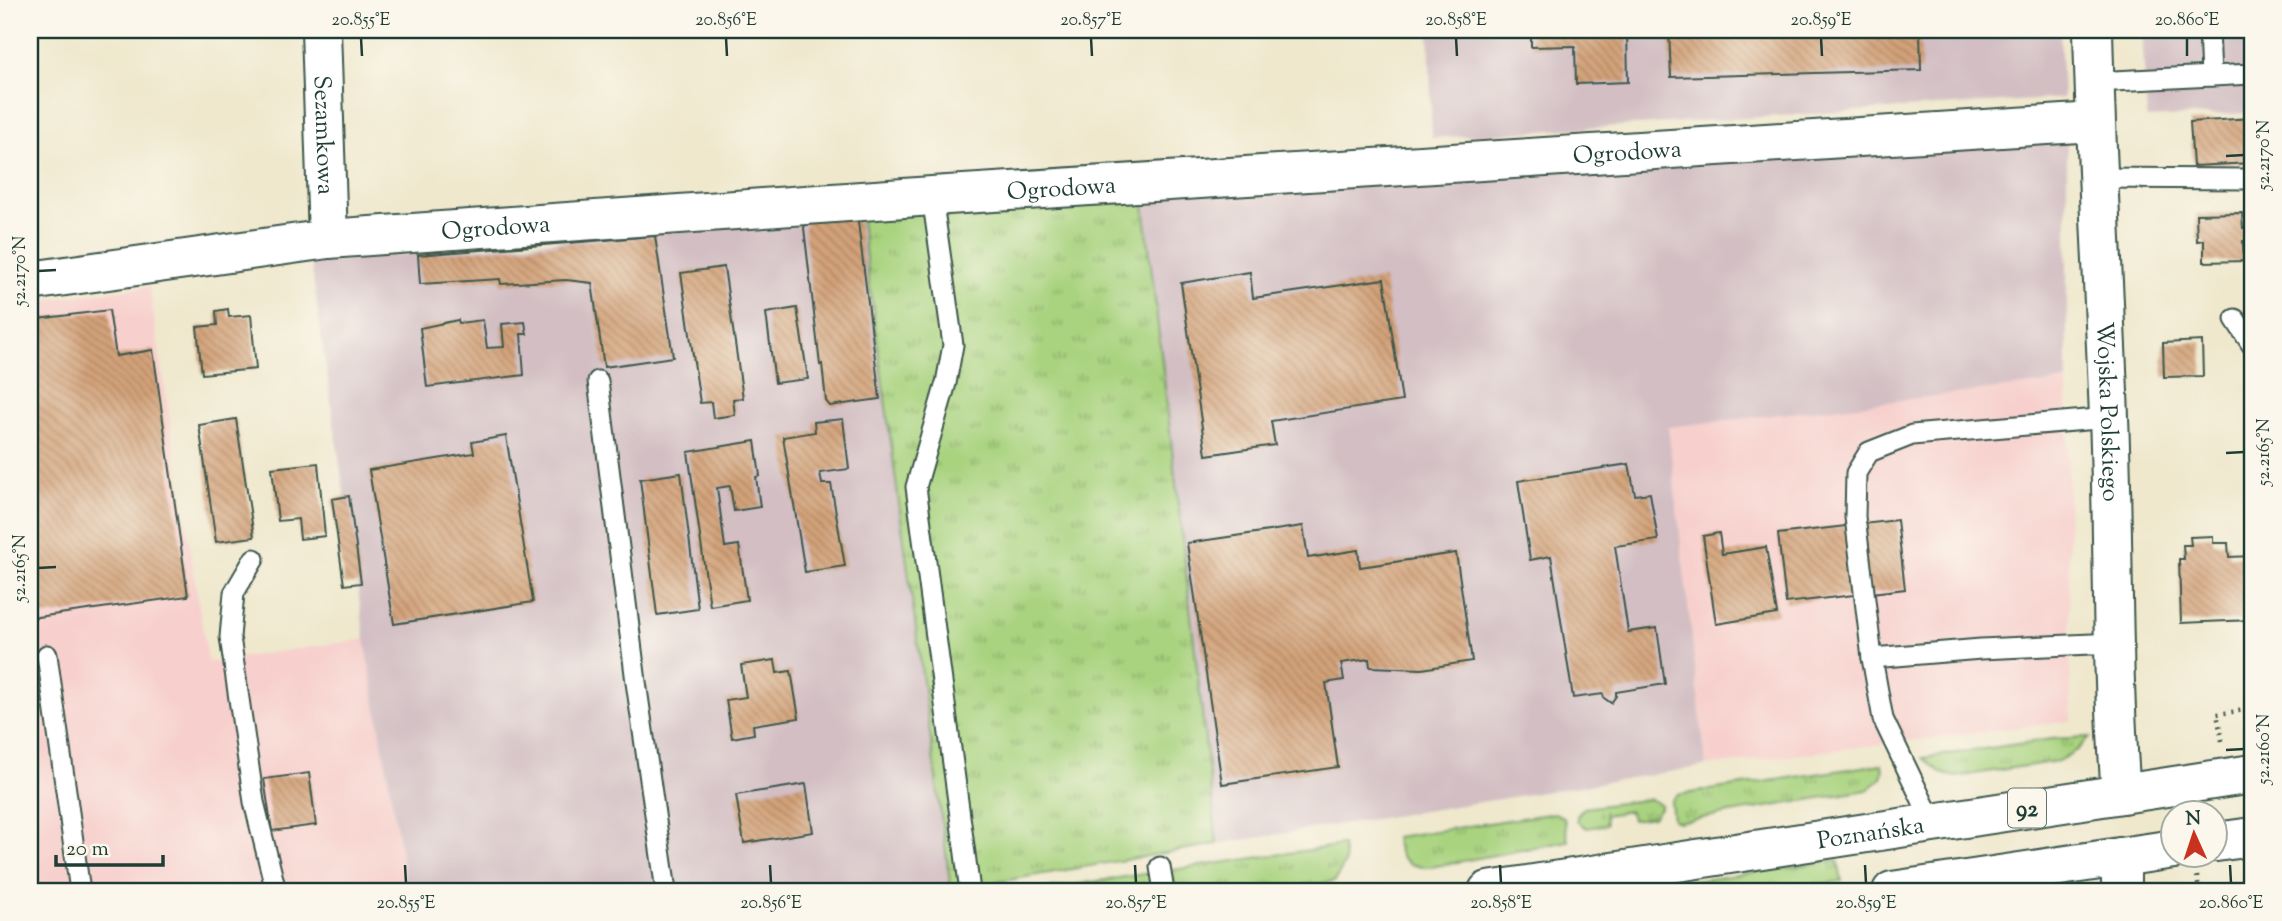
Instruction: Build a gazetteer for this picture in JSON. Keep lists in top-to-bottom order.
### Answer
{
  "streets": {
    "street": [
      "Sezamkowa",
      "Ogrodowa",
      "Wojska Polskiego",
      "92",
      "Poznańska"
    ]
  },
  "crossings": [
    ["Sezamkowa", "Ogrodowa"],
    ["Ogrodowa", "Wojska Polskiego"],
    ["Wojska Polskiego", "Poznańska"]
  ],
  "scale_bar": "20 m",
  "north": "top",
  "coordinates": [
    "20.855°E",
    "20.856°E",
    "20.857°E",
    "20.858°E",
    "20.859°E",
    "20.860°E",
    "52.2170°N",
    "52.2165°N",
    "52.2160°N"
  ]
}
